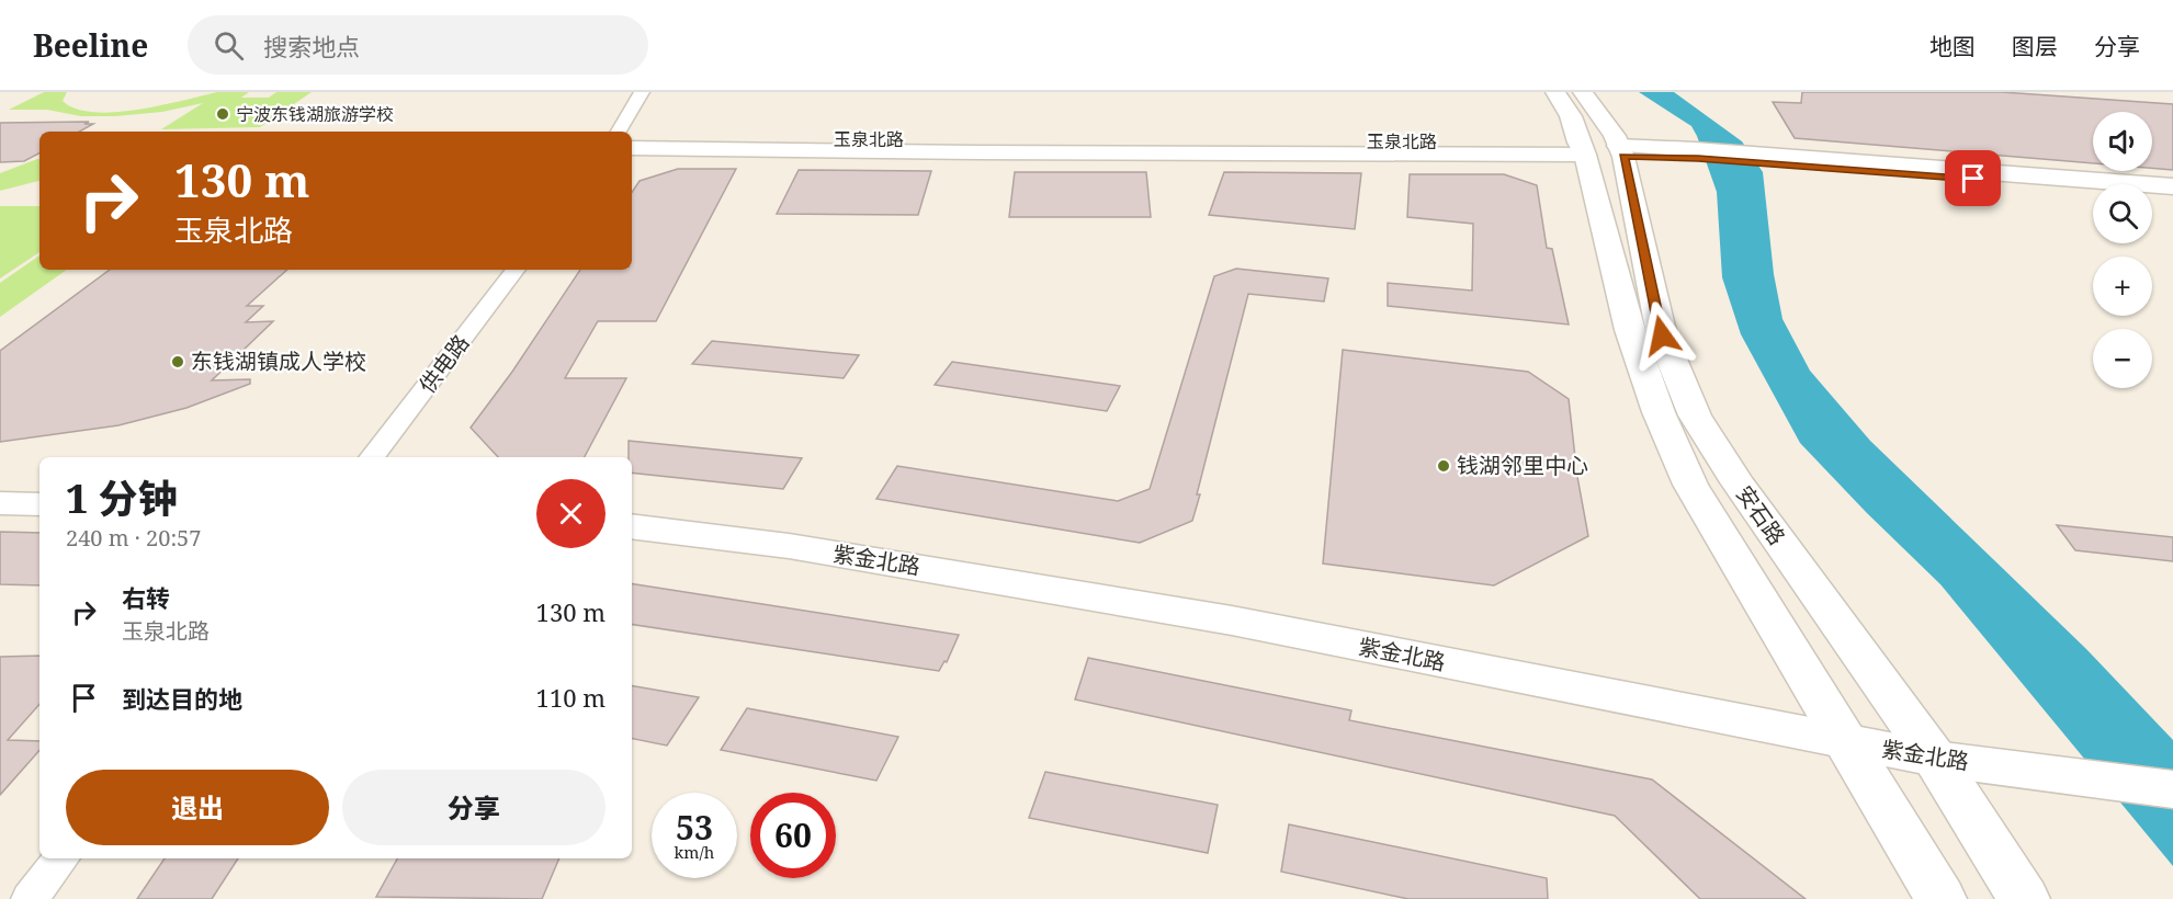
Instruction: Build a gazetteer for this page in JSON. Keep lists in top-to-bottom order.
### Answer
{
  "streets": {
    "street": [
      "玉泉北路",
      "供电路",
      "安石路",
      "紫金北路"
    ]
  },
  "crossings": [
    ["玉泉北路", "安石路"],
    ["安石路", "紫金北路"]
  ],
  "places": ["宁波东钱湖旅游学校", "东钱湖镇成人学校", "钱湖邻里中心"],
  "page": {
    "header": "Beeline",
    "search": "搜索地点",
    "nav": ["地图", "图层", "分享"],
    "map_buttons": ["+", "−"],
    "turn": ["130 m", "玉泉北路"],
    "heading": ["1 分钟", "240 m · 20:57"],
    "list": [
      {
        "name": "右转",
        "note": "玉泉北路",
        "value": "130 m"
      },
      {
        "name": "到达目的地",
        "value": "110 m"
      }
    ],
    "buttons": ["退出", "分享"],
    "speed": "53 km/h",
    "limit": "60"
  }
}
